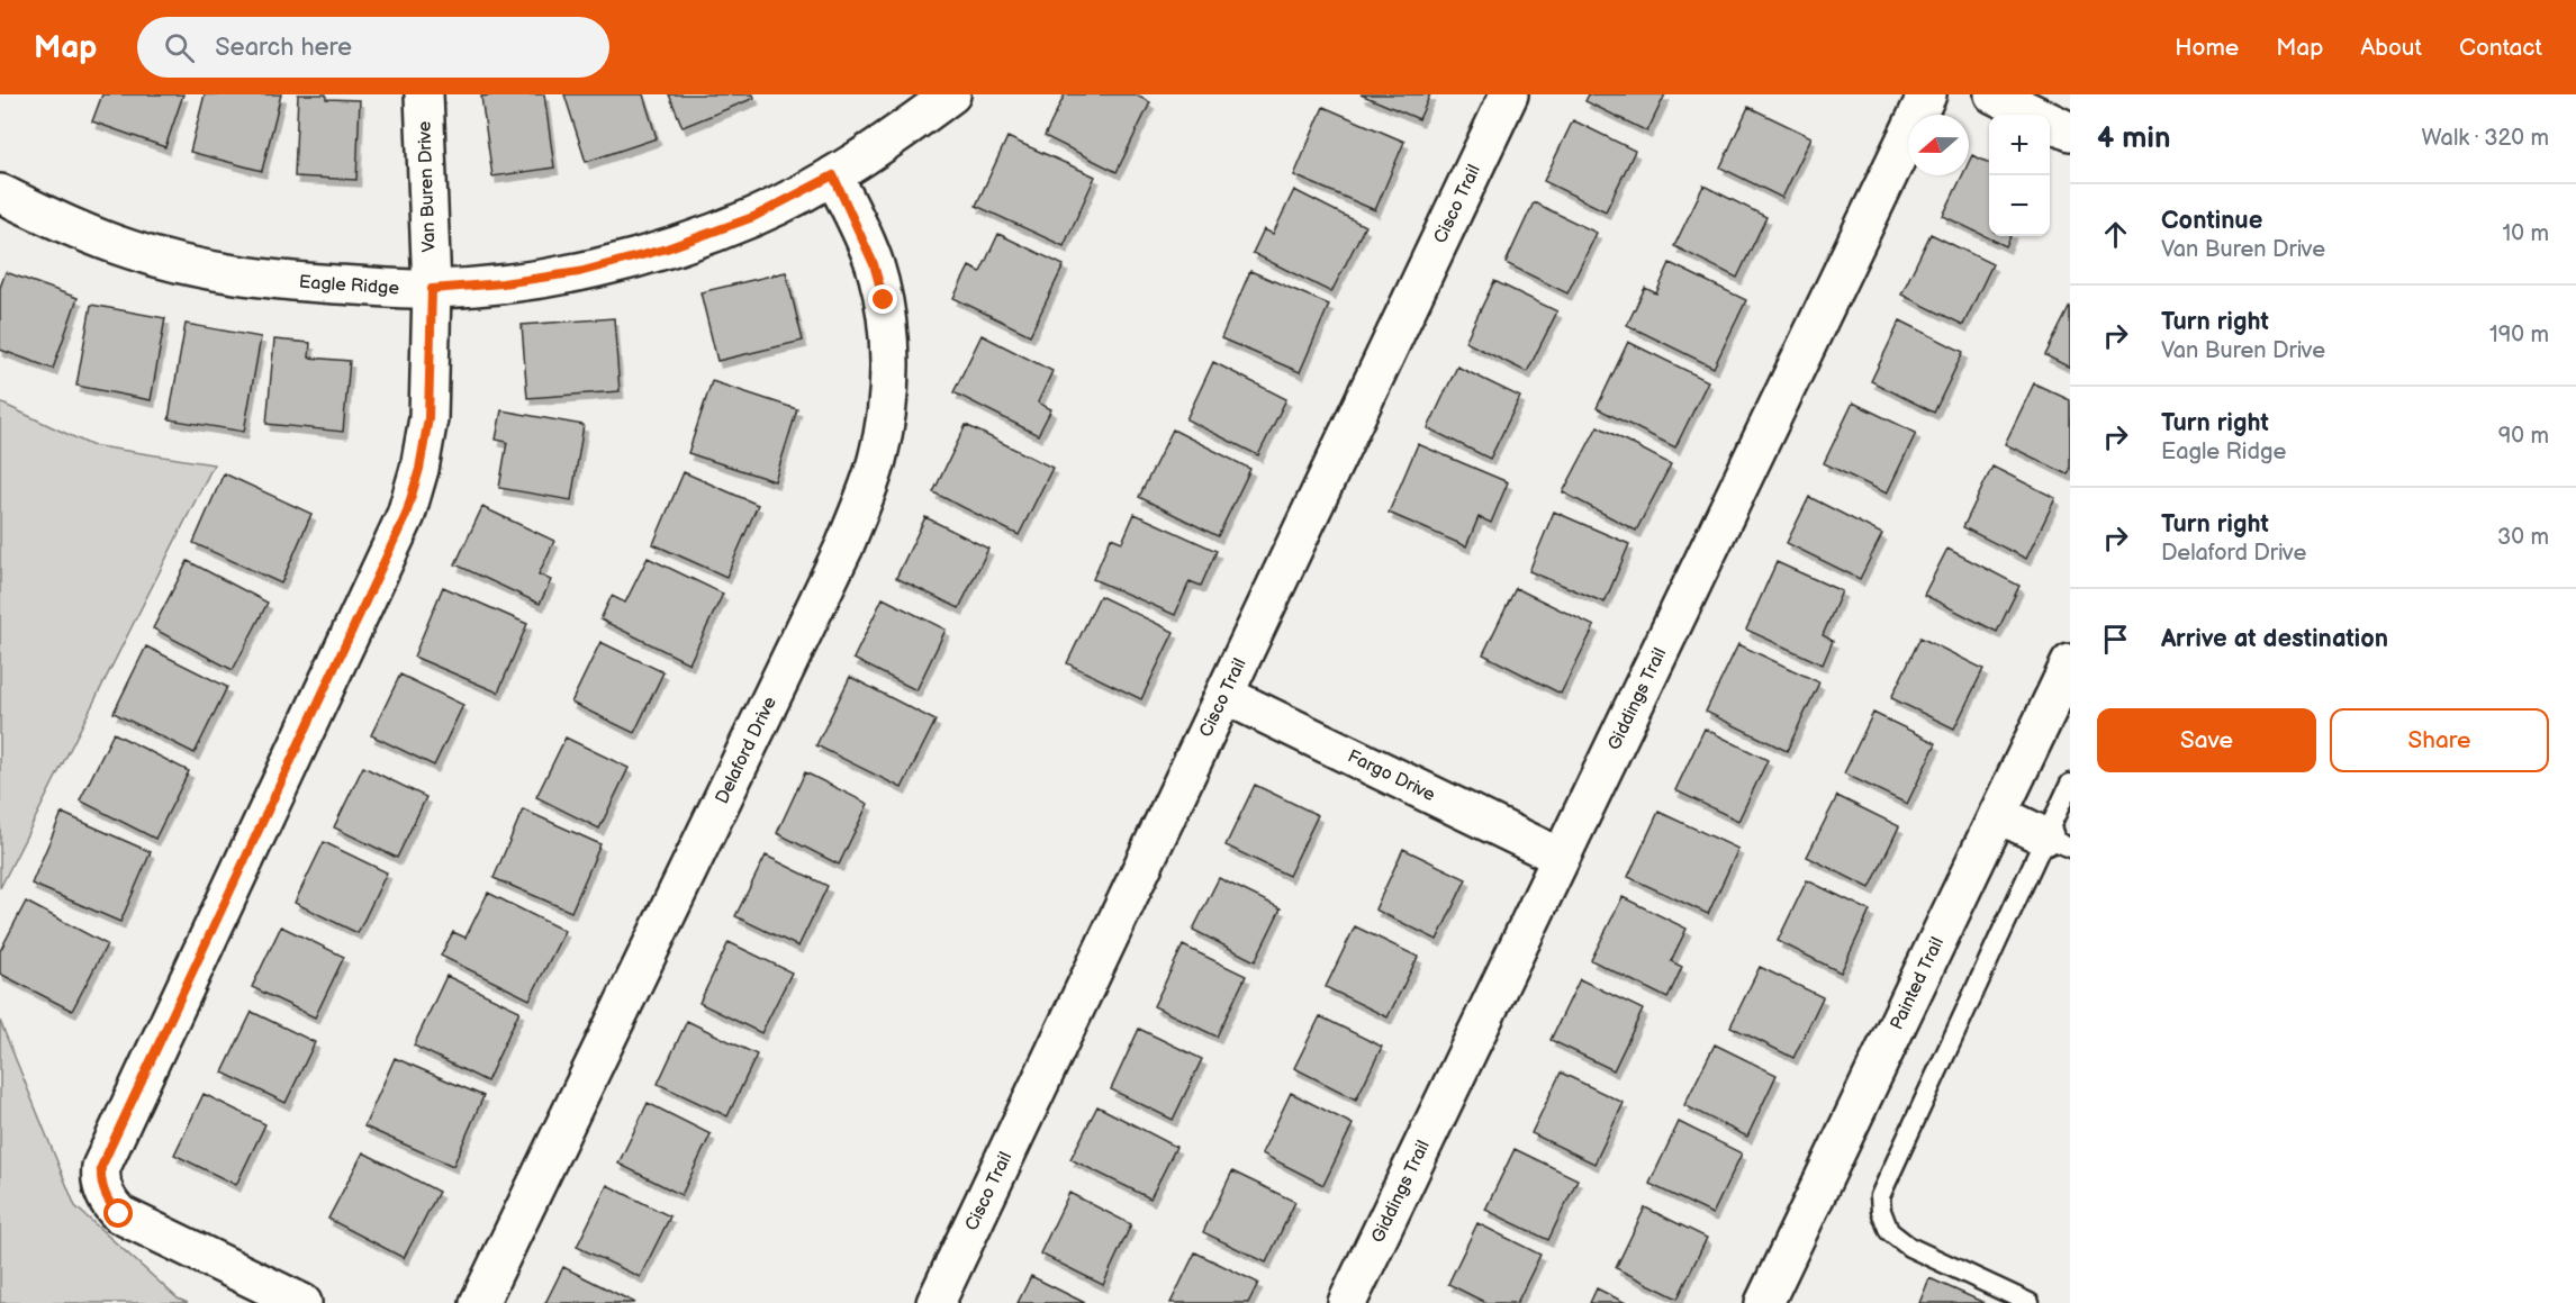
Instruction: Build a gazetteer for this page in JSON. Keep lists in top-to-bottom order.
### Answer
{
  "streets": {
    "street": [
      "Van Buren Drive",
      "Cisco Trail",
      "Eagle Ridge",
      "Giddings Trail",
      "Delaford Drive",
      "Fargo Drive",
      "Painted Trail"
    ]
  },
  "crossings": [
    ["Van Buren Drive", "Eagle Ridge"],
    ["Cisco Trail", "Fargo Drive"],
    ["Eagle Ridge", "Delaford Drive"],
    ["Giddings Trail", "Fargo Drive"]
  ],
  "north": "left",
  "page": {
    "header": "Map",
    "search": "Search here",
    "nav": [
      "Home",
      "Map",
      "About",
      "Contact"
    ],
    "heading": ["4 min", "Walk · 320 m"],
    "map_buttons": ["+", "−"],
    "list": [
      ["Continue", "Van Buren Drive", "10 m"],
      ["Turn right", "Van Buren Drive", "190 m"],
      ["Turn right", "Eagle Ridge", "90 m"],
      ["Turn right", "Delaford Drive", "30 m"],
      "Arrive at destination"
    ],
    "buttons": ["Save", "Share"]
  }
}
